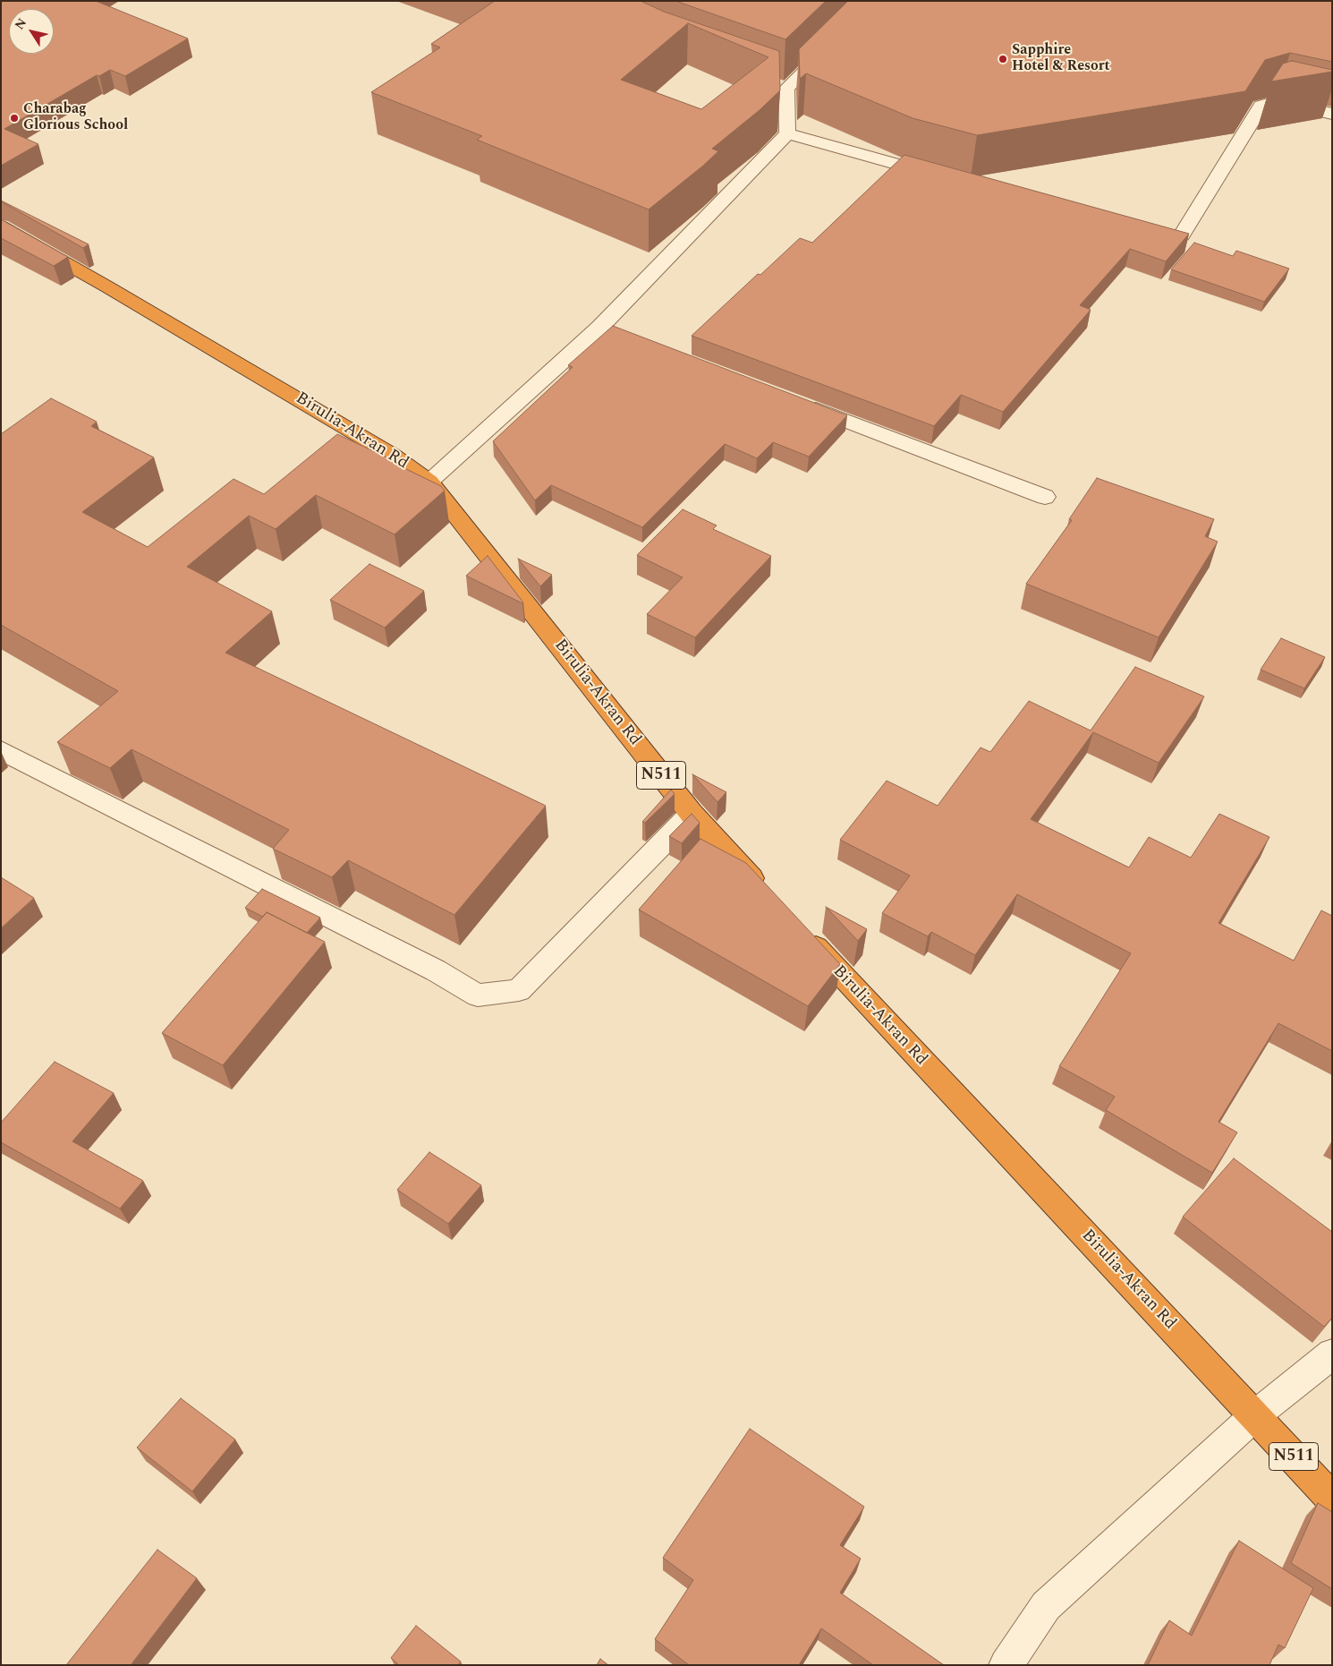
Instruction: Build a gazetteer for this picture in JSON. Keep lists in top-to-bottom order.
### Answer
{
  "streets": {
    "highway": ["Birulia-Akran Rd", "N511"]
  },
  "places": ["Sapphire Hotel & Resort", "Charabag Glorious School"],
  "north": "top left"
}
